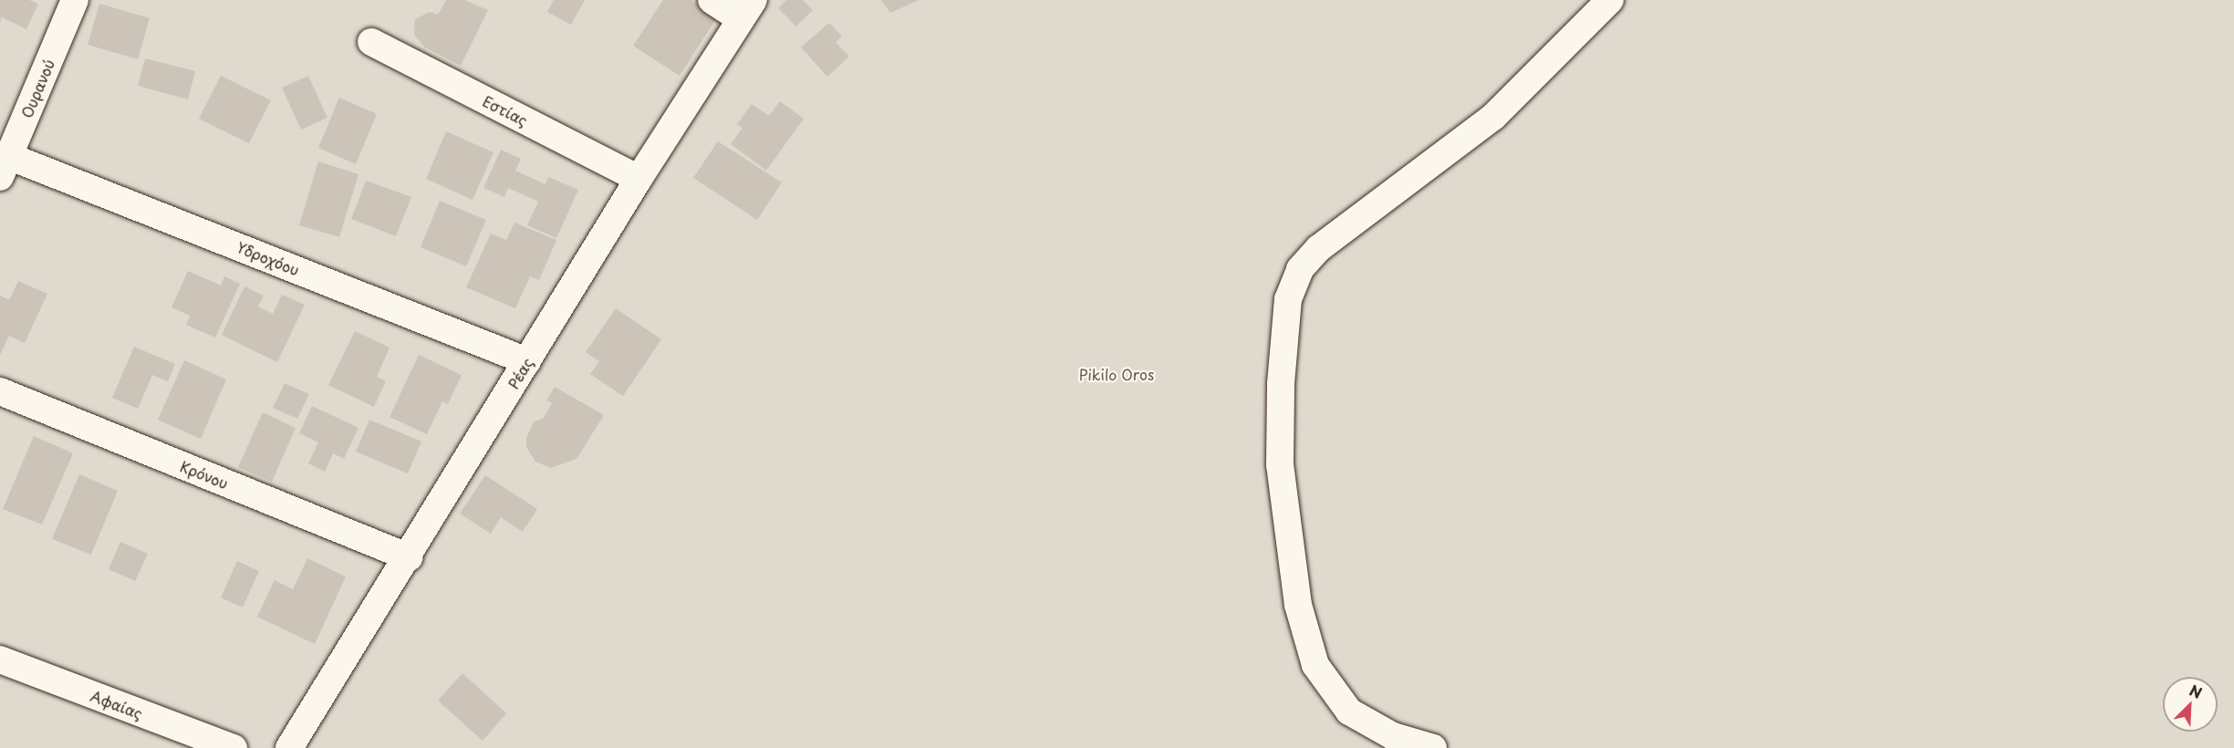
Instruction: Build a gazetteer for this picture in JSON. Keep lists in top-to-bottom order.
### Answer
{
  "streets": {
    "street": [
      "Ουρανού",
      "Εστίας",
      "Υδροχόου",
      "Ρέας",
      "Κρόνου",
      "Αφαίας"
    ]
  },
  "crossings": [
    ["Ουρανού", "Υδροχόου"],
    ["Εστίας", "Ρέας"],
    ["Υδροχόου", "Ρέας"],
    ["Ρέας", "Κρόνου"]
  ],
  "parks": ["Pikilo Oros"],
  "north": "top right"
}
